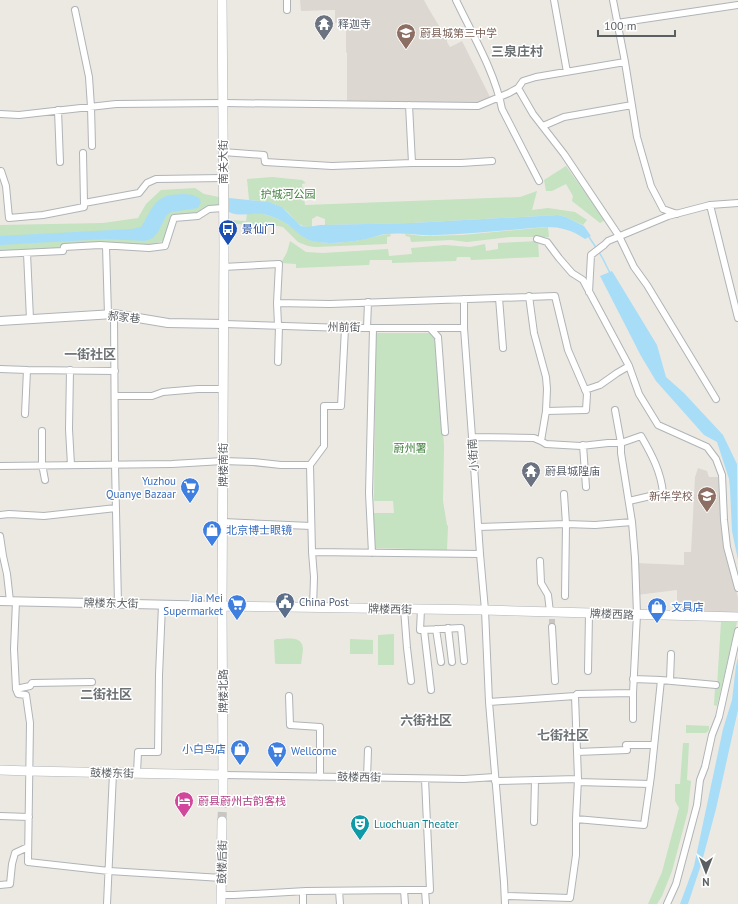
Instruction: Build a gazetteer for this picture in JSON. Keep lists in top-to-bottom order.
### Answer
{
  "streets": {
    "main road": [
      "南关大街",
      "牌楼南街",
      "牌楼西街",
      "牌楼西路",
      "牌楼北路",
      "鼓楼东街",
      "鼓楼后街"
    ],
    "street": [
      "郝家巷",
      "州前街",
      "小街南",
      "牌楼东大街",
      "鼓楼西街"
    ]
  },
  "crossings": [
    ["南关大街", "郝家巷"],
    ["南关大街", "州前街"],
    ["南关大街", "牌楼南街"],
    ["郝家巷", "州前街"],
    ["郝家巷", "牌楼南街"],
    ["州前街", "小街南"],
    ["州前街", "牌楼南街"],
    ["小街南", "牌楼西街"],
    ["小街南", "牌楼西路"],
    ["小街南", "鼓楼西街"],
    ["牌楼南街", "牌楼东大街"],
    ["牌楼南街", "牌楼西街"],
    ["牌楼南街", "牌楼北路"],
    ["牌楼东大街", "牌楼西街"],
    ["牌楼东大街", "牌楼北路"],
    ["牌楼西街", "牌楼西路"],
    ["牌楼西街", "牌楼北路"],
    ["牌楼北路", "鼓楼东街"],
    ["牌楼北路", "鼓楼西街"],
    ["鼓楼东街", "鼓楼西街"]
  ],
  "districts": [
    "三泉庄村",
    "一街社区",
    "二街社区",
    "六街社区",
    "七街社区"
  ],
  "parks": ["护城河公园", "蔚州署"],
  "places": {
    "temple": ["释迦寺", "蔚县城隍庙"],
    "school or university": ["蔚县城第三中学", "新华学校"],
    "bus stop": ["景仙门"],
    "supermarket": ["Yuzhou Quanye Bazaar", "Jia Mei Supermarket", "Wellcome"],
    "shop": ["北京博士眼镜", "文具店", "小白鸟店"],
    "public building": ["China Post"],
    "hotel": ["蔚县蔚州古韵客栈"],
    "theatre": ["Luochuan Theater"]
  },
  "scale_bar": "100 m",
  "north": "bottom"
}
